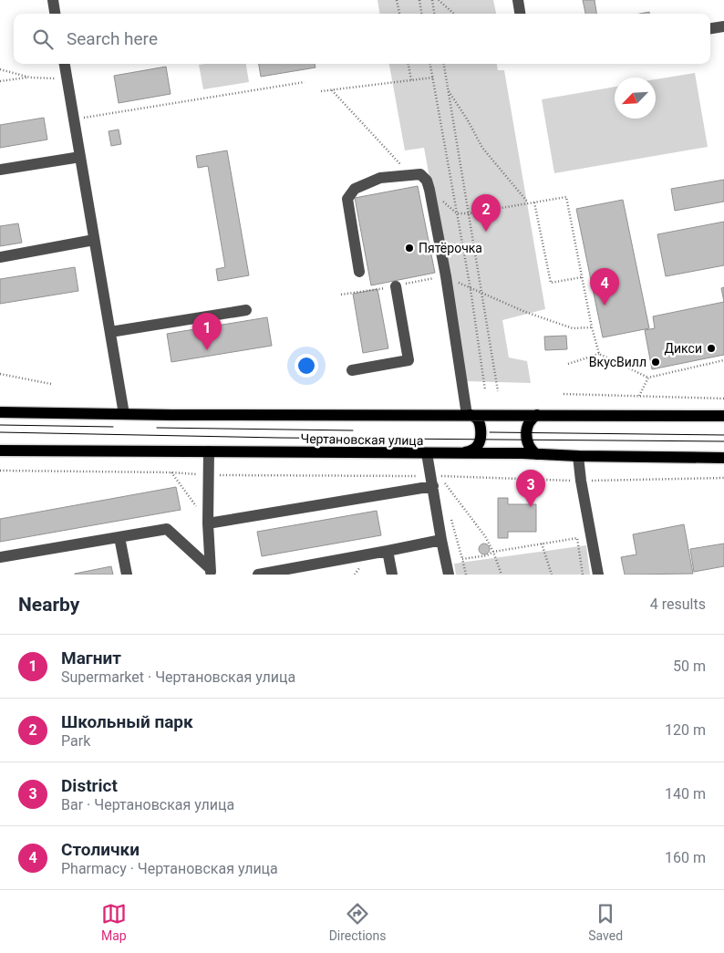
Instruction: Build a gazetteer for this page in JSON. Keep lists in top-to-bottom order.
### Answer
{
  "streets": {
    "main road": ["Чертановская улица"]
  },
  "places": ["Пятёрочка", "Дикси", "ВкусВилл"],
  "north": "bottom left",
  "page": {
    "search": "Search here",
    "pins": [
      "2",
      "4",
      "1",
      "3"
    ],
    "heading": ["Nearby", "4 results"],
    "list": [
      {
        "mark": "1",
        "name": "Магнит",
        "note": "Supermarket · Чертановская улица",
        "value": "50 m"
      },
      {
        "mark": "2",
        "name": "Школьный парк",
        "note": "Park",
        "value": "120 m"
      },
      {
        "mark": "3",
        "name": "District",
        "note": "Bar · Чертановская улица",
        "value": "140 m"
      },
      {
        "mark": "4",
        "name": "Столички",
        "note": "Pharmacy · Чертановская улица",
        "value": "160 m"
      }
    ],
    "nav": ["Map", "Directions", "Saved"]
  }
}
